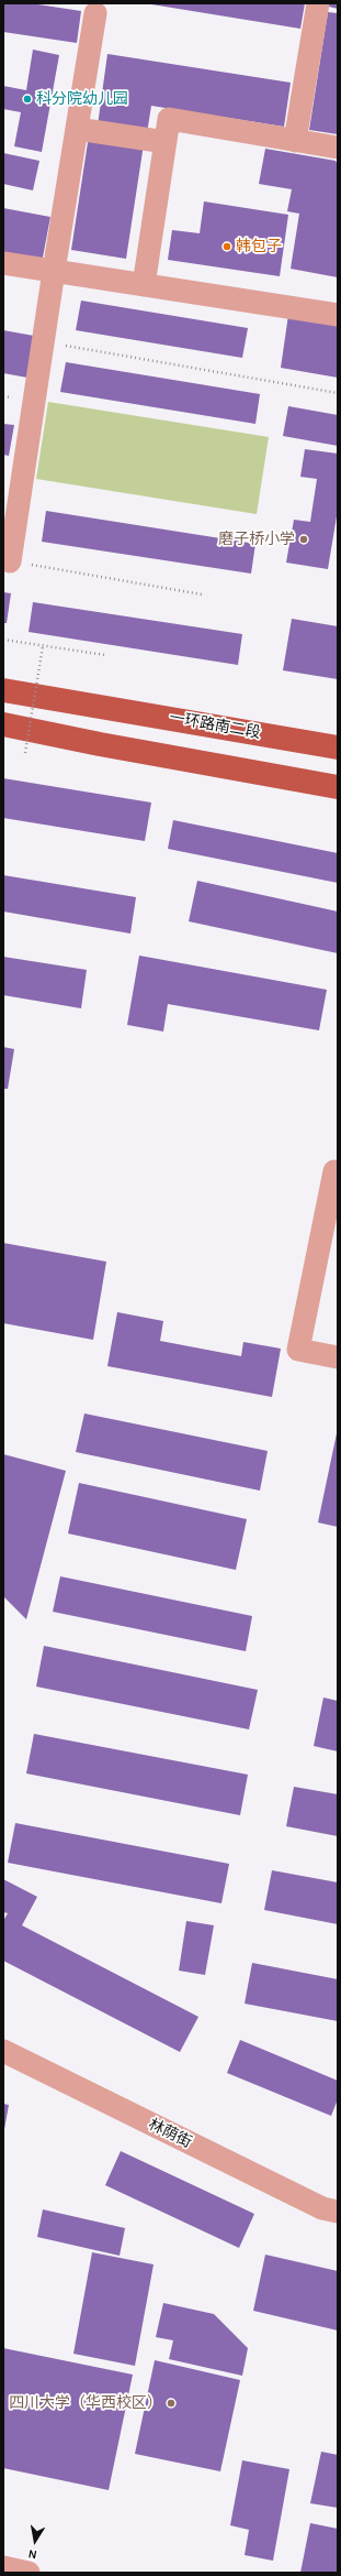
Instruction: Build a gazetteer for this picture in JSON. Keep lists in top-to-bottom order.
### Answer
{
  "streets": {
    "main road": ["一环路南二段"],
    "street": ["林荫街"]
  },
  "places": [
    "科分院幼儿园",
    "韩包子",
    "磨子桥小学",
    "四川大学（华西校区）"
  ],
  "north": "bottom"
}
